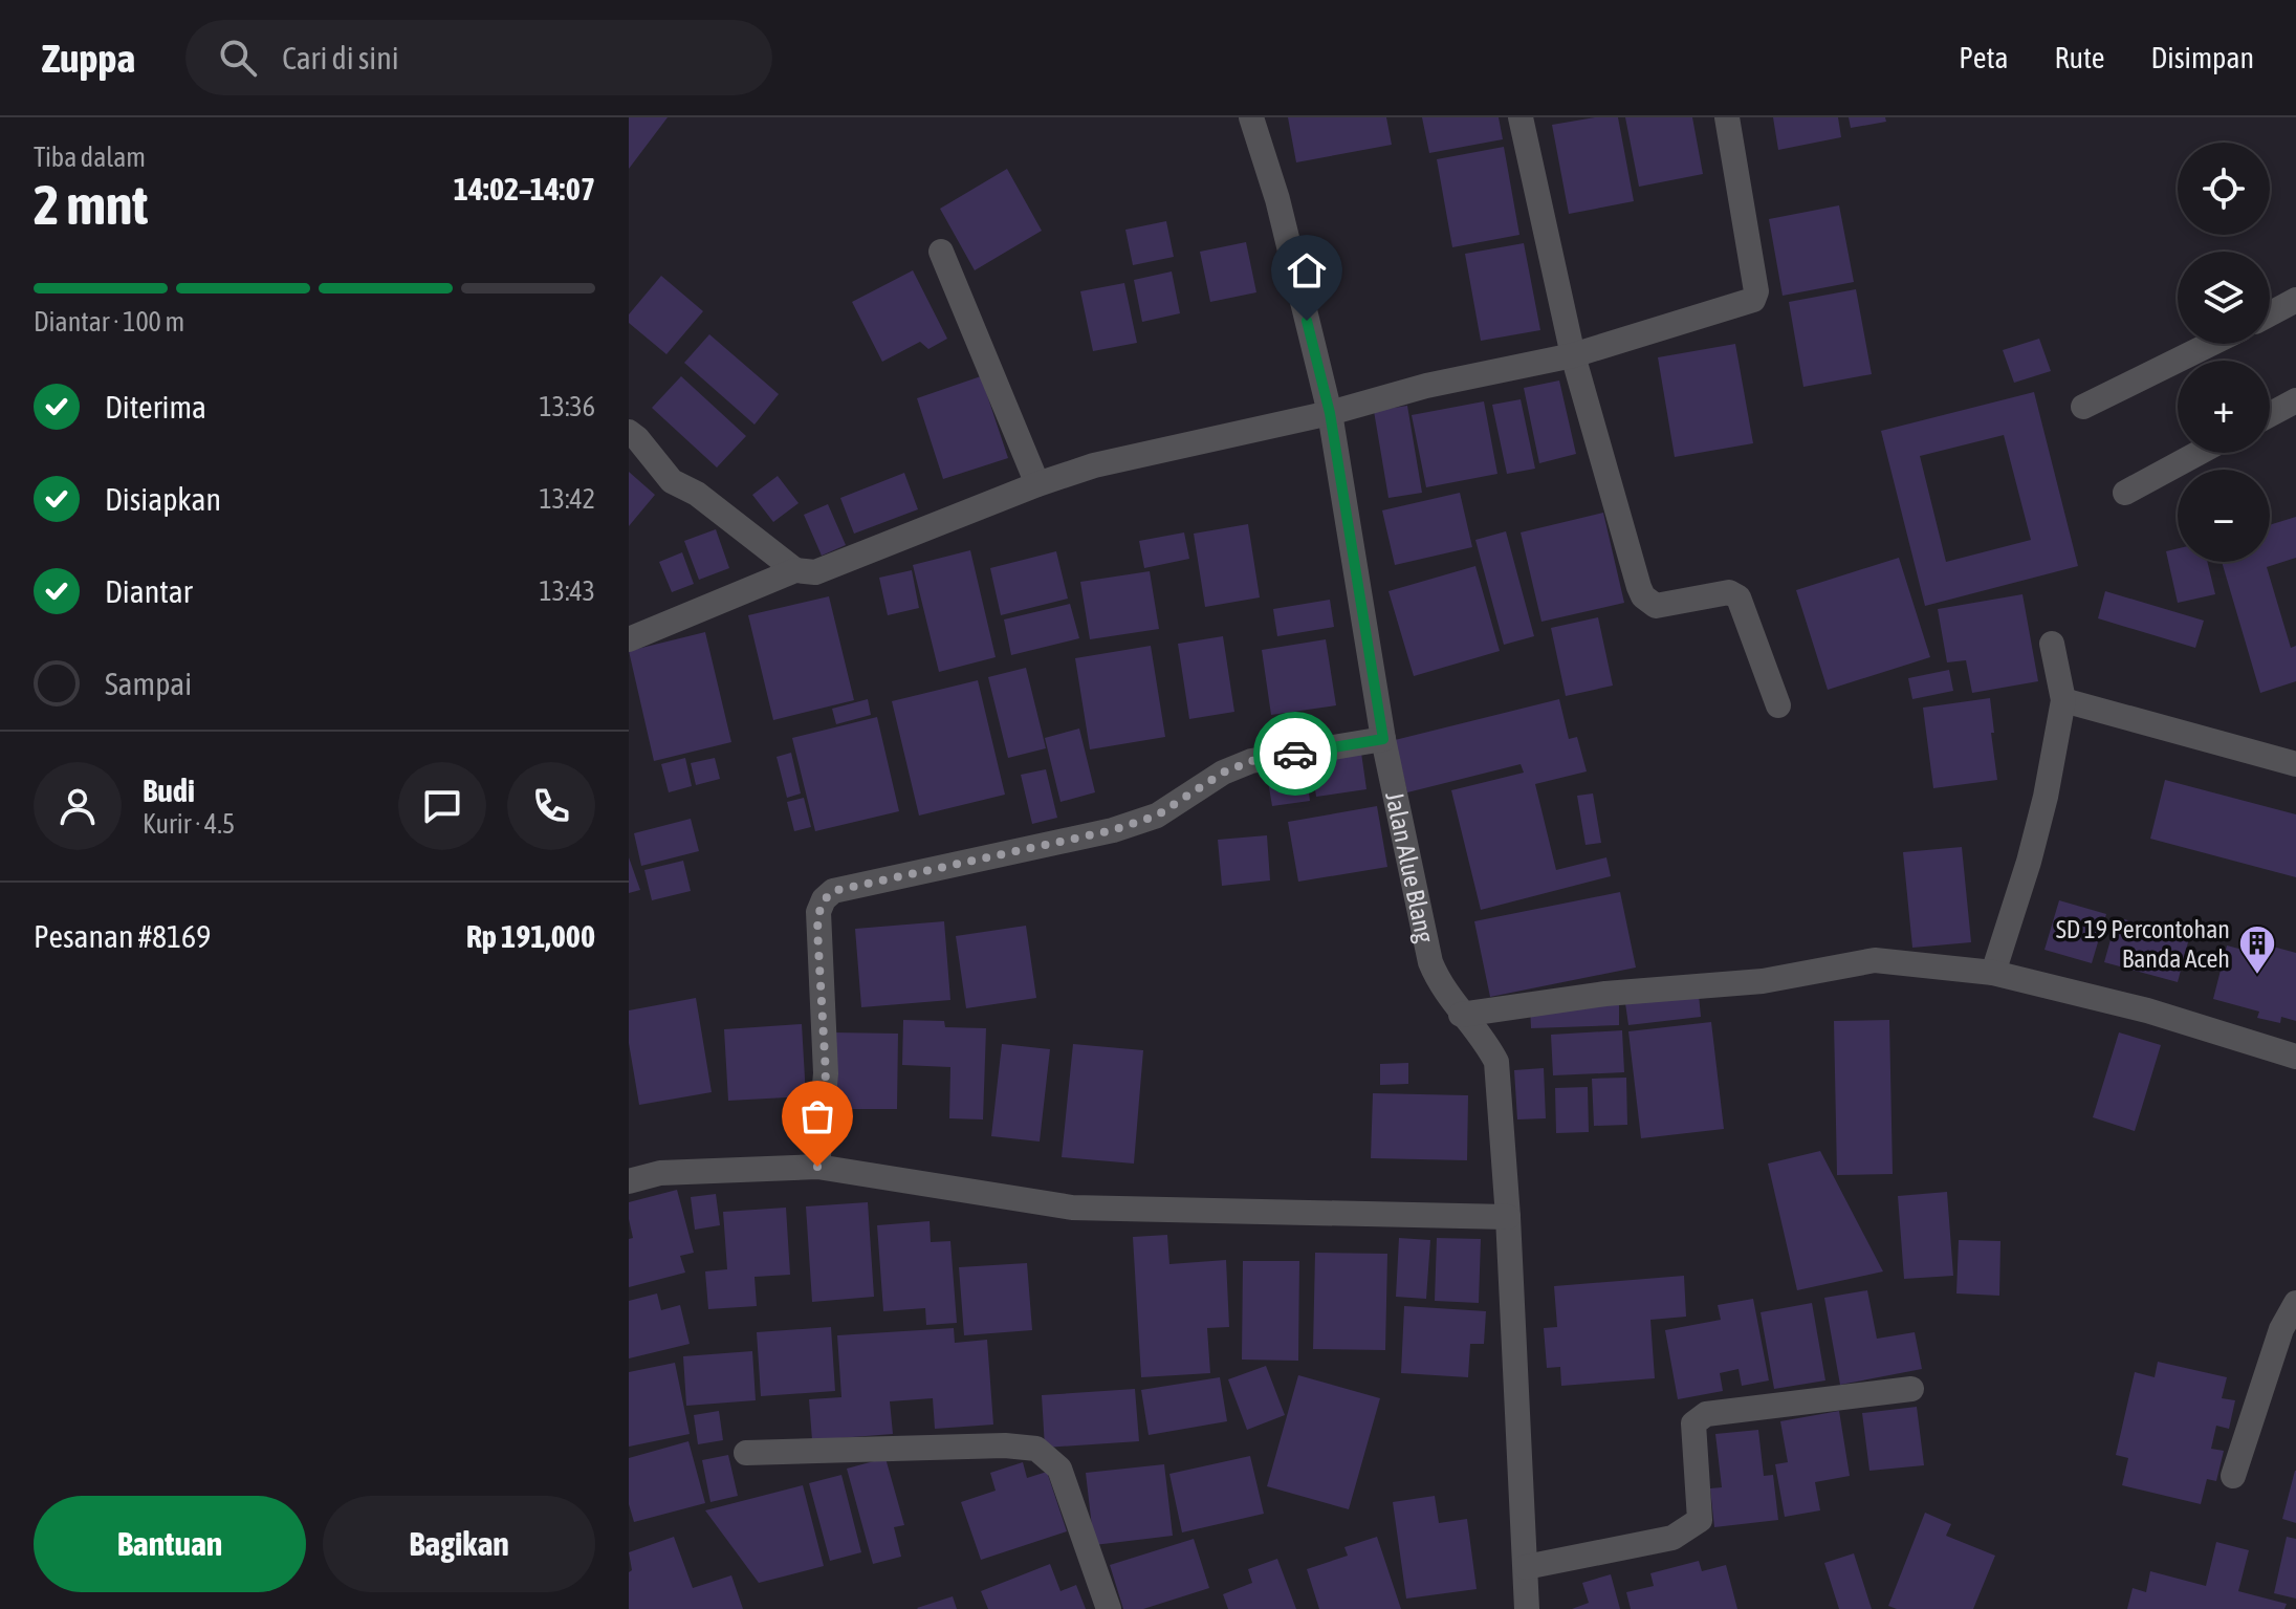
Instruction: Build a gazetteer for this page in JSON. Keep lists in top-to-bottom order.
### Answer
{
  "streets": {
    "street": ["Jalan Alue Blang"]
  },
  "places": {
    "building": ["SD 19 Percontohan Banda Aceh"]
  },
  "page": {
    "header": "Zuppa",
    "search": "Cari di sini",
    "nav": ["Peta", "Rute", "Disimpan"],
    "heading": ["2 mnt", "Tiba dalam", "14:02–14:07"],
    "panel": [
      "Budi",
      "Kurir · 4.5",
      "Pesanan #8169",
      "Rp 191,000"
    ],
    "map_buttons": ["+", "−"],
    "bar": "Diantar · 100 m",
    "list": [
      ["Diterima", "13:36"],
      ["Disiapkan", "13:42"],
      ["Diantar", "13:43"],
      "Sampai"
    ],
    "buttons": ["Bantuan", "Bagikan"]
  }
}
